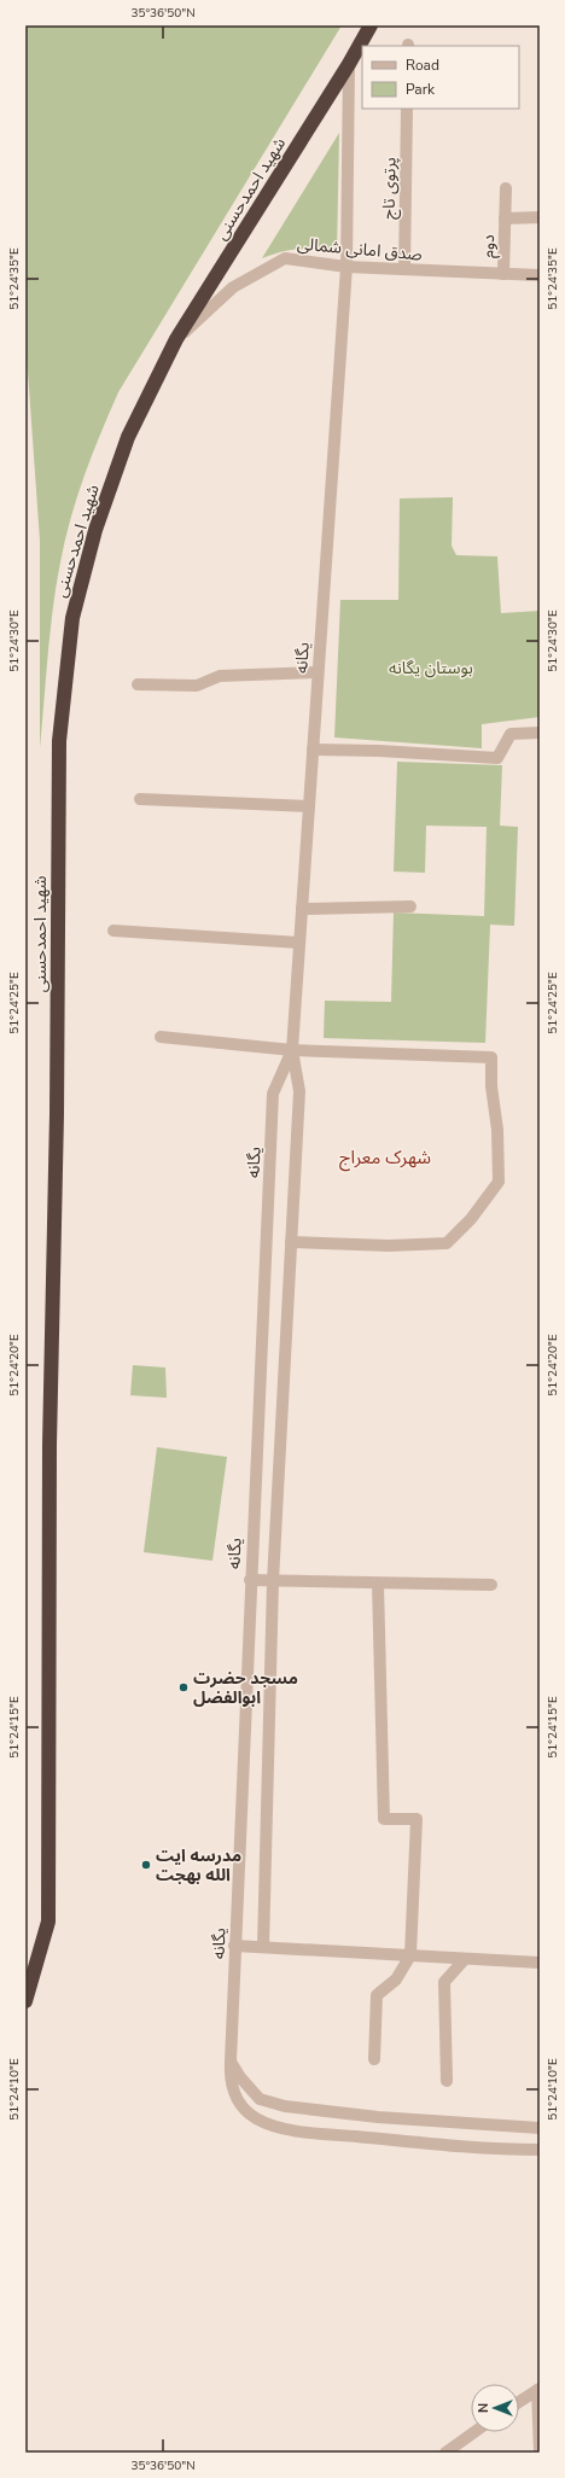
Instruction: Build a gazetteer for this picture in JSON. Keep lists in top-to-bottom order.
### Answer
{
  "streets": {
    "highway": ["شهید احمدحسنی"],
    "street": [
      "پرتوی تاج",
      "دوم",
      "صدق امانی شمالی",
      "یگانه"
    ]
  },
  "crossings": [
    ["شهید احمدحسنی", "صدق امانی شمالی"],
    ["شهید احمدحسنی", "یگانه"],
    ["پرتوی تاج", "صدق امانی شمالی"],
    ["دوم", "صدق امانی شمالی"],
    ["صدق امانی شمالی", "یگانه"]
  ],
  "districts": ["شهرک معراج"],
  "parks": ["بوستان یگانه"],
  "places": ["مسجد حضرت ابوالفضل", "مدرسه ایت الله بهجت"],
  "legend": ["Road", "Park"],
  "north": "left",
  "coordinates": [
    "35°36'50\"N",
    "51°24'35\"E",
    "51°24'30\"E",
    "51°24'25\"E",
    "51°24'20\"E",
    "51°24'15\"E",
    "51°24'10\"E"
  ]
}
